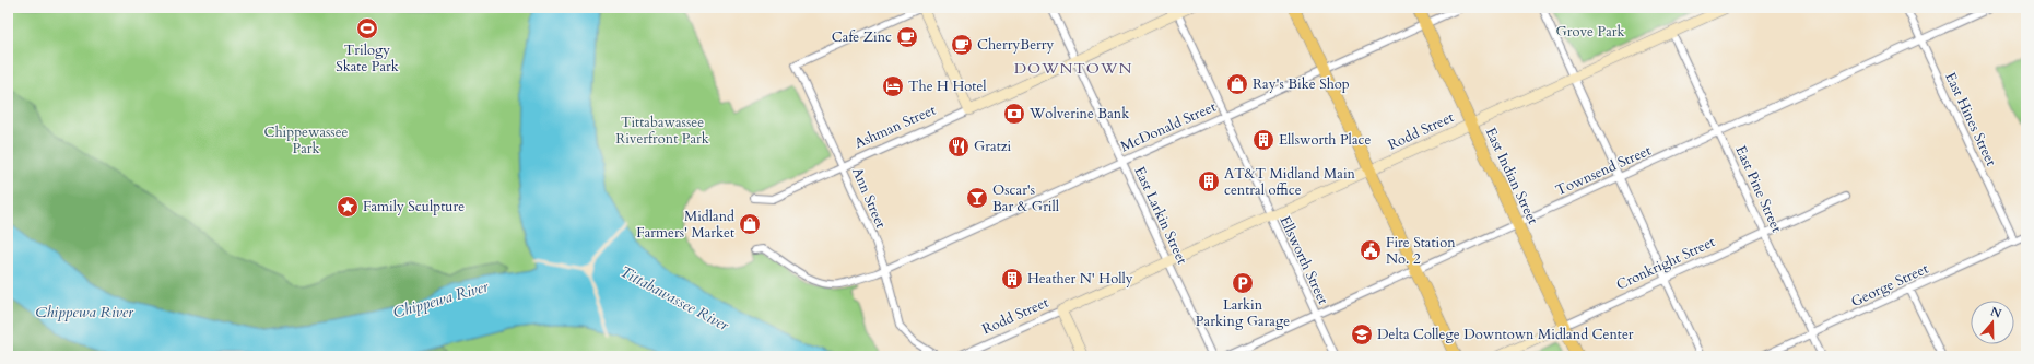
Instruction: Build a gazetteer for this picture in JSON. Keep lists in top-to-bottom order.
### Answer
{
  "streets": {
    "highway": ["East Indian Street"],
    "street": [
      "East Hines Street",
      "Ashman Street",
      "McDonald Street",
      "Rodd Street",
      "Townsend Street",
      "East Pine Street",
      "Ann Street",
      "East Larkin Street",
      "Ellsworth Street",
      "Cronkright Street",
      "George Street"
    ]
  },
  "crossings": [
    ["East Hines Street", "Townsend Street"],
    ["East Hines Street", "George Street"],
    ["Ashman Street", "Ann Street"],
    ["Ashman Street", "East Larkin Street"],
    ["Ashman Street", "Ellsworth Street"],
    ["McDonald Street", "East Indian Street"],
    ["McDonald Street", "Ann Street"],
    ["McDonald Street", "East Larkin Street"],
    ["McDonald Street", "Ellsworth Street"],
    ["Rodd Street", "East Indian Street"],
    ["Rodd Street", "East Pine Street"],
    ["Rodd Street", "East Larkin Street"],
    ["Rodd Street", "Ellsworth Street"],
    ["Townsend Street", "East Indian Street"],
    ["Townsend Street", "East Pine Street"],
    ["Townsend Street", "Ellsworth Street"],
    ["East Indian Street", "Cronkright Street"],
    ["East Pine Street", "Cronkright Street"],
    ["East Pine Street", "George Street"]
  ],
  "districts": ["DOWNTOWN"],
  "water": ["Tittabawassee River", "Chippewa River"],
  "parks": ["Grove Park", "Tittabawassee Riverfront Park", "Chippewassee Park"],
  "places": {
    "sports": ["Trilogy Skate Park"],
    "cafe": ["Cafe Zinc", "CherryBerry"],
    "shop": ["Ray's Bike Shop", "Midland Farmers' Market"],
    "hotel": ["The H Hotel"],
    "bank": ["Wolverine Bank"],
    "building": ["Ellsworth Place", "AT&T Midland Main central office", "Heather N' Holly"],
    "restaurant": ["Gratzi"],
    "bar": ["Oscar's Bar & Grill"],
    "place": ["Family Sculpture"],
    "public building": ["Fire Station No. 2"],
    "parking": ["Larkin Parking Garage"],
    "school or university": ["Delta College Downtown Midland Center"]
  },
  "north": "top"
}
